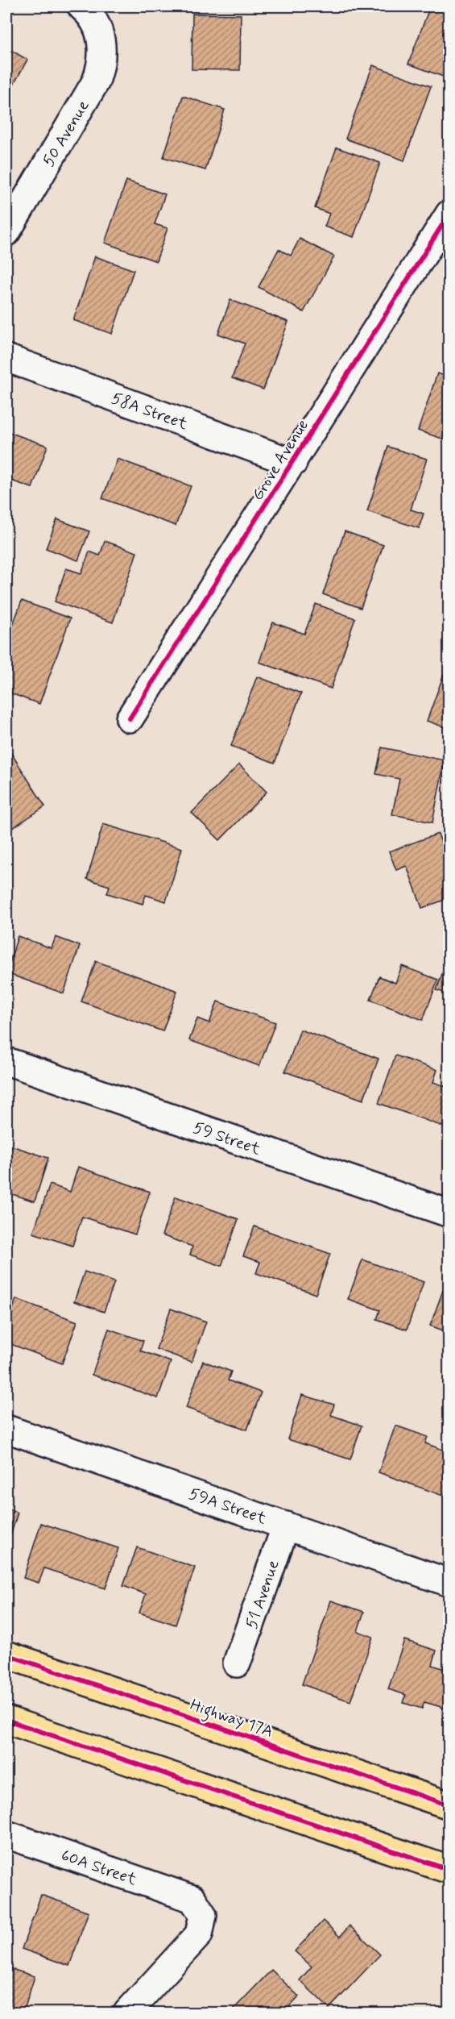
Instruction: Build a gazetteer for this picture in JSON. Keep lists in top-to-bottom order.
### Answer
{
  "streets": {
    "main road": ["Highway 17A"],
    "street": [
      "50 Avenue",
      "58A Street",
      "Grove Avenue",
      "59 Street",
      "59A Street",
      "51 Avenue",
      "60A Street"
    ]
  },
  "crossings": [
    ["58A Street", "Grove Avenue"],
    ["59A Street", "51 Avenue"]
  ]
}
